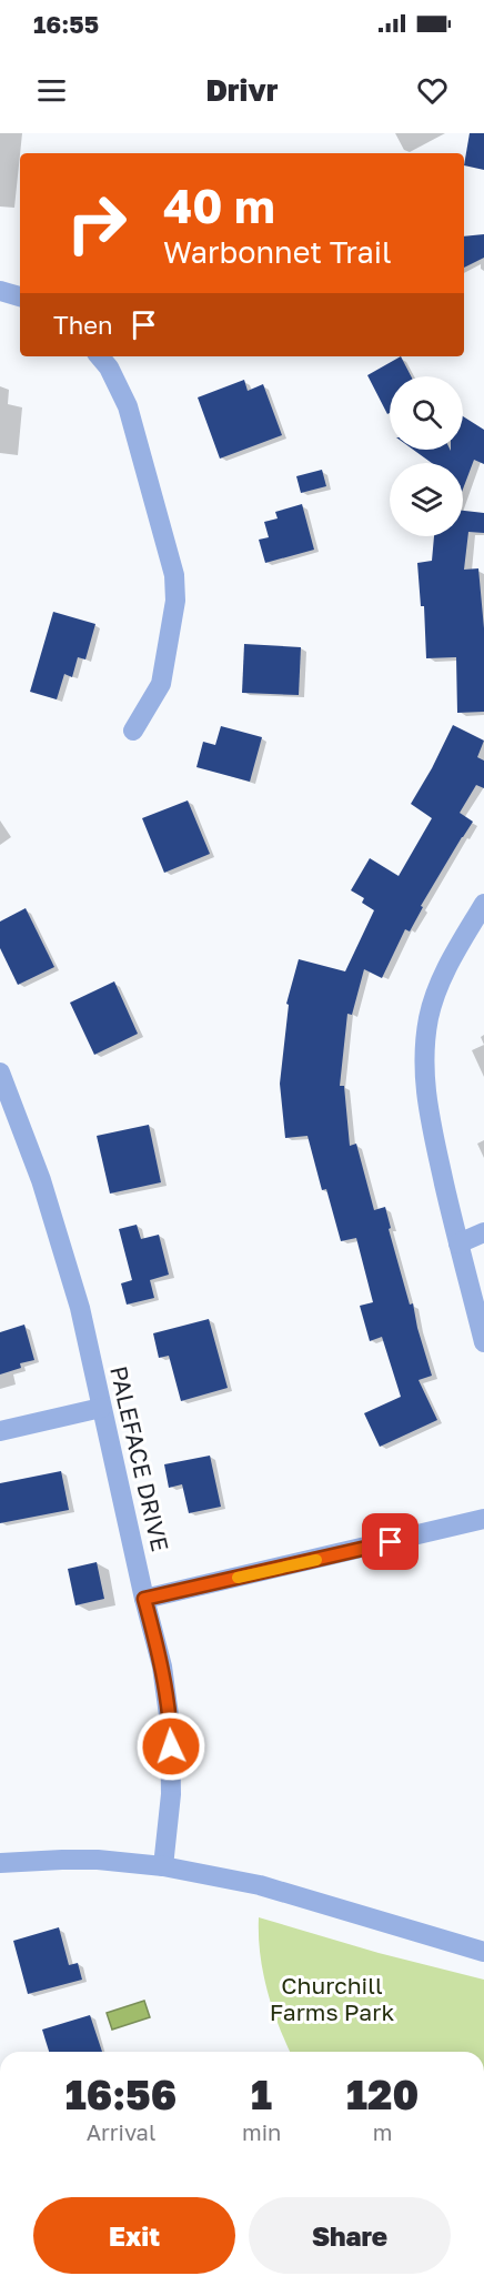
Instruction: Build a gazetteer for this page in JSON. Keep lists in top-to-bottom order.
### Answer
{
  "streets": {
    "street": ["PALEFACE DRIVE"]
  },
  "parks": ["Churchill Farms Park"],
  "page": {
    "status": "16:55",
    "header": "Drivr",
    "turn": ["40 m", "Warbonnet Trail"],
    "then": "Then",
    "eta": [
      "16:56",
      "Arrival",
      "1",
      "min",
      "120",
      "m"
    ],
    "buttons": ["Exit", "Share"]
  }
}
